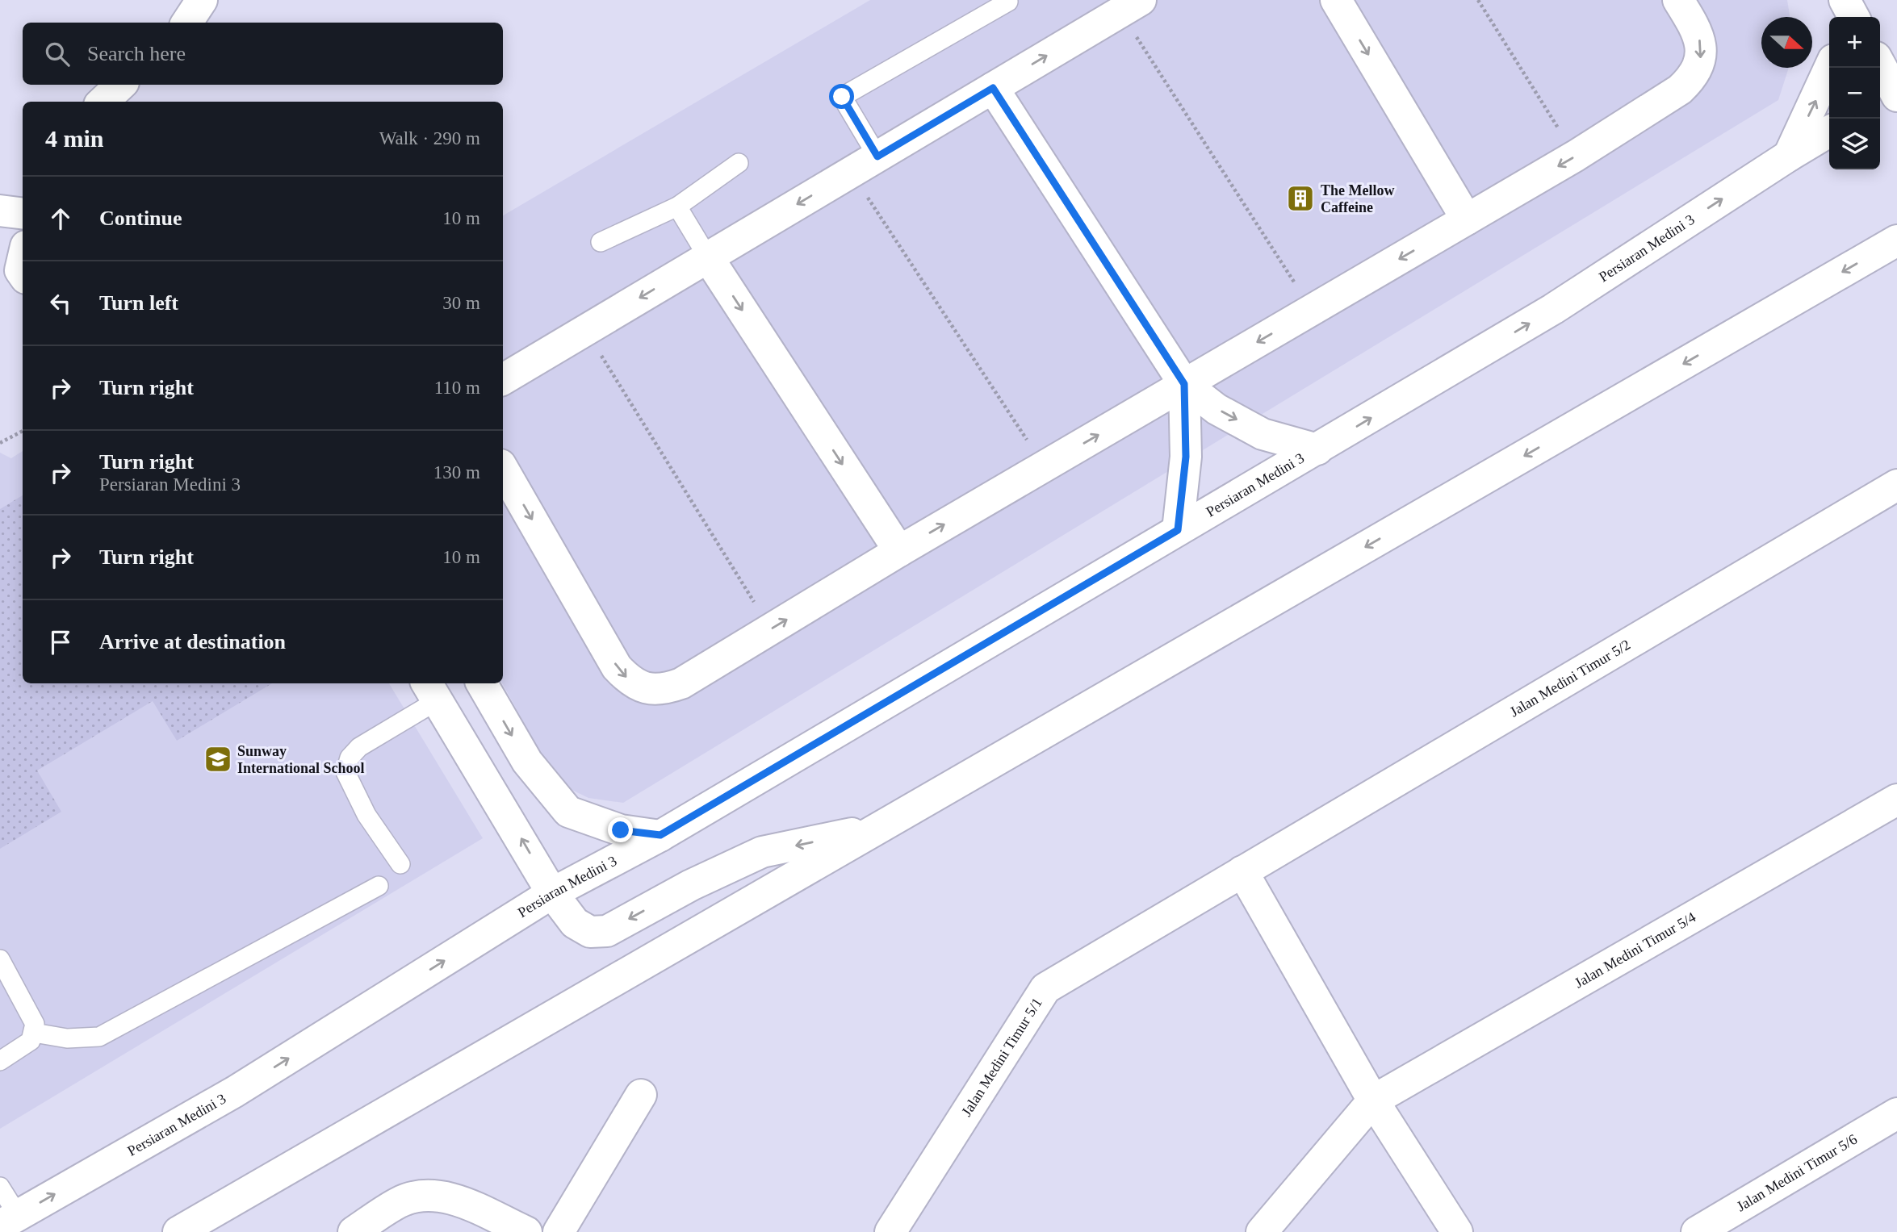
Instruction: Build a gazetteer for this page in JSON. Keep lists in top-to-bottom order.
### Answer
{
  "streets": {
    "street": [
      "Persiaran Medini 3",
      "Jalan Medini Timur 5/2",
      "Jalan Medini Timur 5/4",
      "Jalan Medini Timur 5/1",
      "Jalan Medini Timur 5/6"
    ]
  },
  "crossings": [
    ["Jalan Medini Timur 5/2", "Jalan Medini Timur 5/1"]
  ],
  "places": {
    "building": ["The Mellow Caffeine"],
    "school or university": ["Sunway International School"]
  },
  "north": "right",
  "page": {
    "map_buttons": ["+", "−"],
    "search": "Search here",
    "heading": ["4 min", "Walk · 290 m"],
    "list": [
      ["Continue", "10 m"],
      ["Turn left", "30 m"],
      ["Turn right", "110 m"],
      ["Turn right", "Persiaran Medini 3", "130 m"],
      ["Turn right", "10 m"],
      "Arrive at destination"
    ]
  }
}
